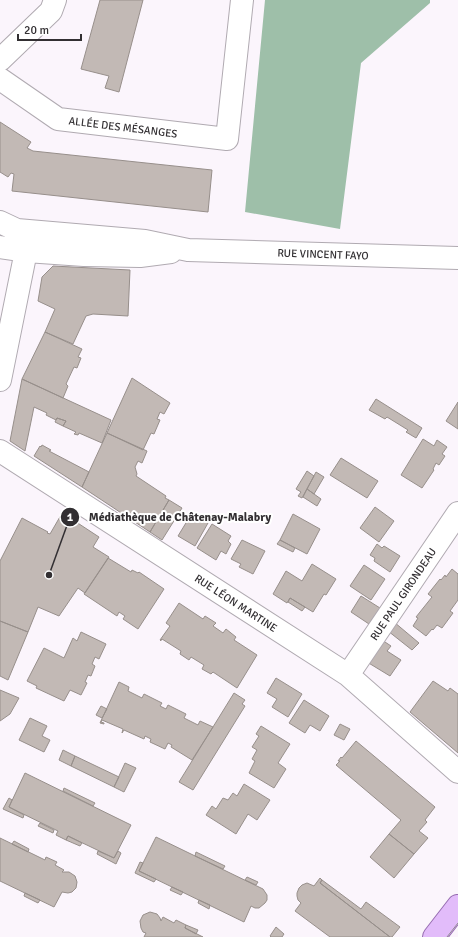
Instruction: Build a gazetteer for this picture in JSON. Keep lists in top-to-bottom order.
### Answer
{
  "streets": {
    "street": [
      "ALLÉE DES MÉSANGES",
      "RUE VINCENT FAYO",
      "RUE PAUL GIRONDEAU",
      "RUE LÉON MARTINE"
    ]
  },
  "crossings": [
    ["RUE PAUL GIRONDEAU", "RUE LÉON MARTINE"]
  ],
  "places": ["Médiathèque de Châtenay-Malabry"],
  "scale_bar": "20 m"
}
